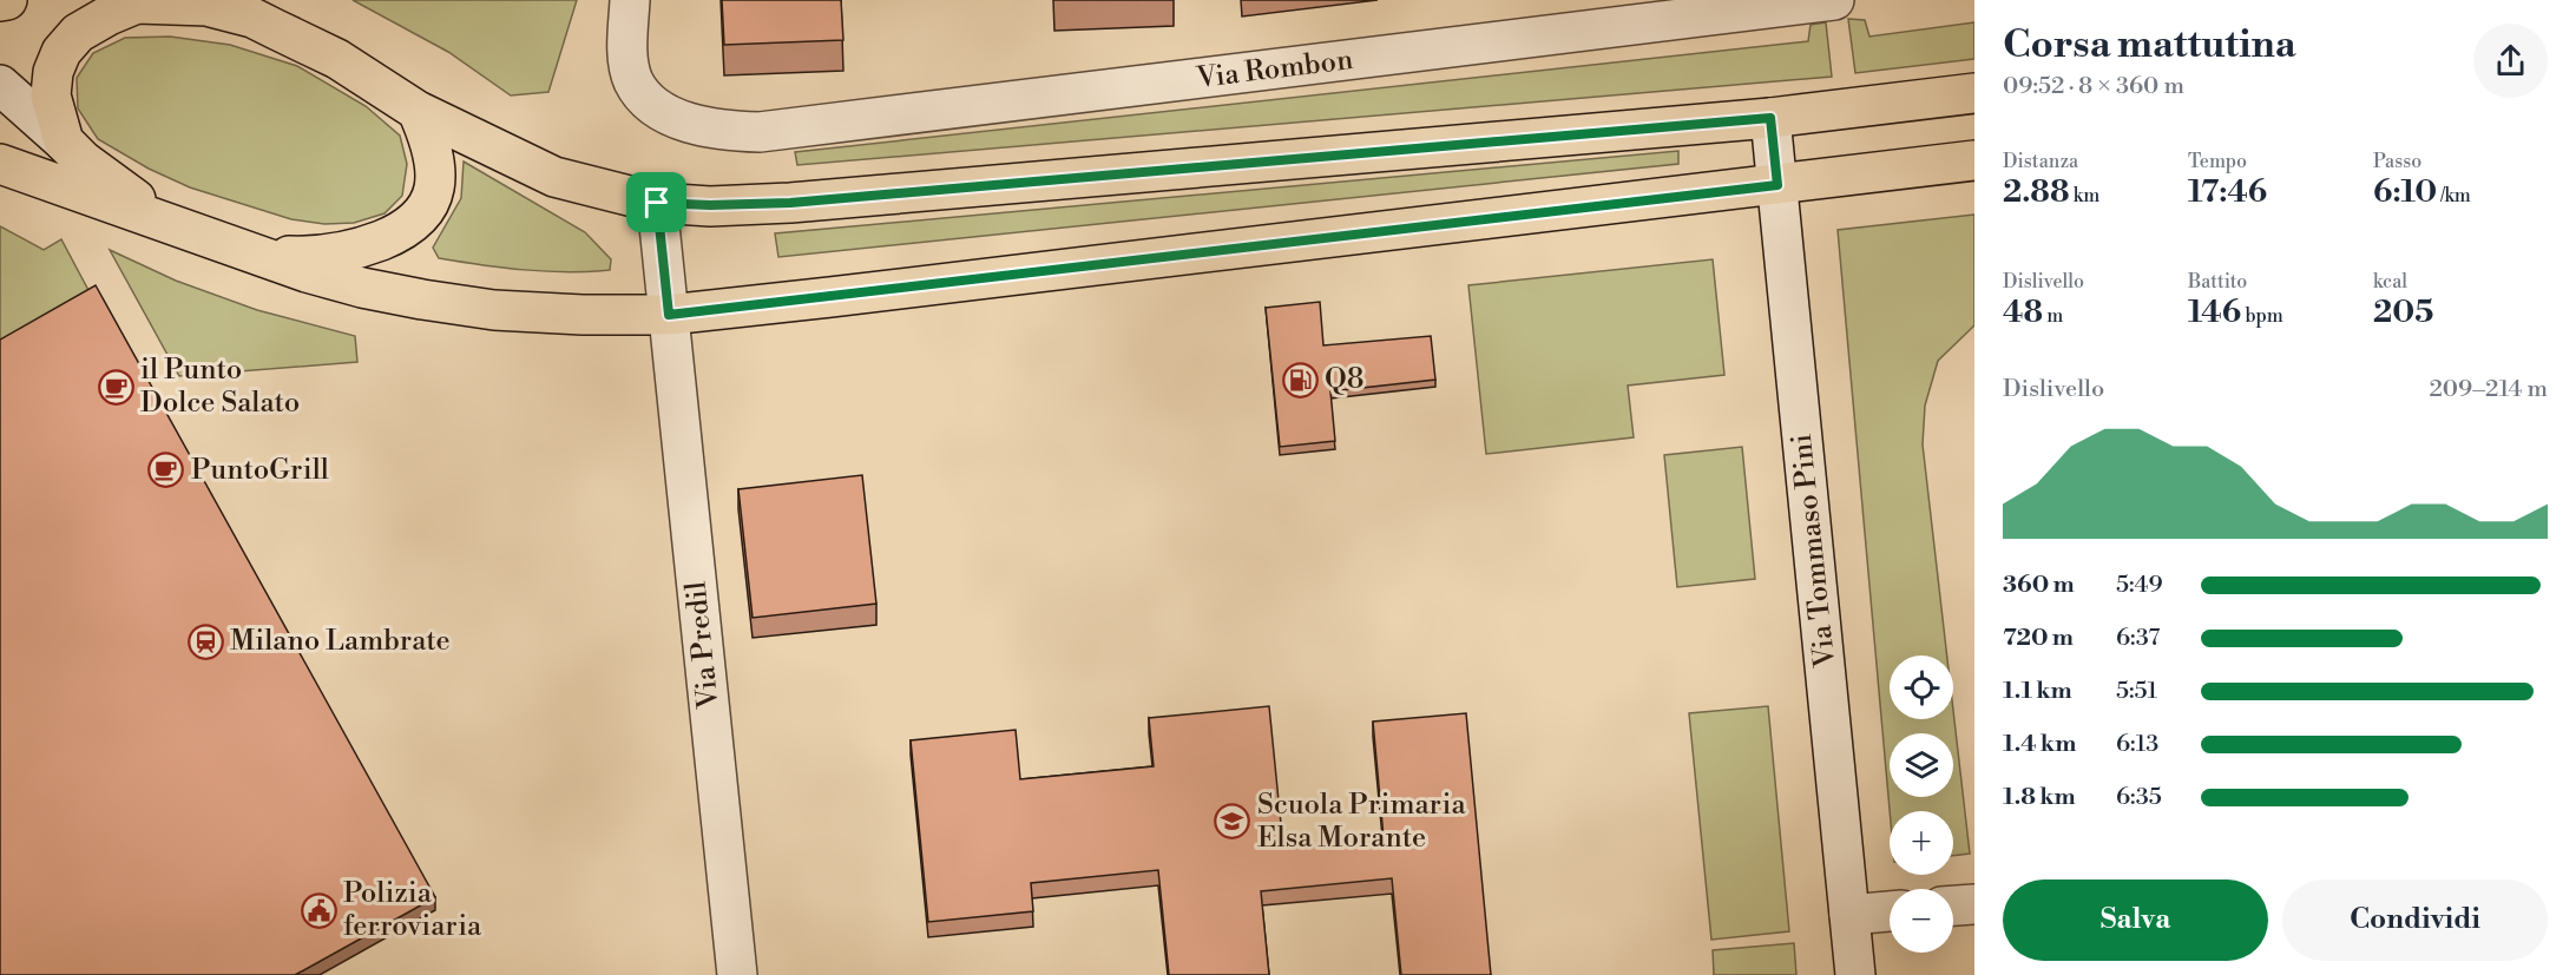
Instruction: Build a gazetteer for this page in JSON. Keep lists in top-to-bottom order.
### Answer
{
  "streets": {
    "street": ["Via Rombon", "Via Tommaso Pini", "Via Predil"]
  },
  "places": {
    "fuel station": ["Q8"],
    "cafe": ["il Punto Dolce Salato", "PuntoGrill"],
    "station": ["Milano Lambrate"],
    "school or university": ["Scuola Primaria Elsa Morante"],
    "public building": ["Polizia ferroviaria"]
  },
  "page": {
    "heading": ["Corsa mattutina", "09:52 · 8 × 360 m"],
    "stats": [
      ["Distanza", "2.88 km"],
      ["Tempo", "17:46"],
      ["Passo", "6:10 /km"],
      ["Dislivello", "48 m"],
      ["Battito", "146 bpm"],
      ["kcal", "205"]
    ],
    "chart": ["Dislivello", "209–214 m"],
    "list": [
      {
        "name": "360 m",
        "note": "5:49"
      },
      {
        "name": "720 m",
        "note": "6:37"
      },
      {
        "name": "1.1 km",
        "note": "5:51"
      },
      {
        "name": "1.4 km",
        "note": "6:13"
      },
      {
        "name": "1.8 km",
        "note": "6:35"
      }
    ],
    "map_buttons": ["+", "−"],
    "buttons": ["Salva", "Condividi"]
  }
}
